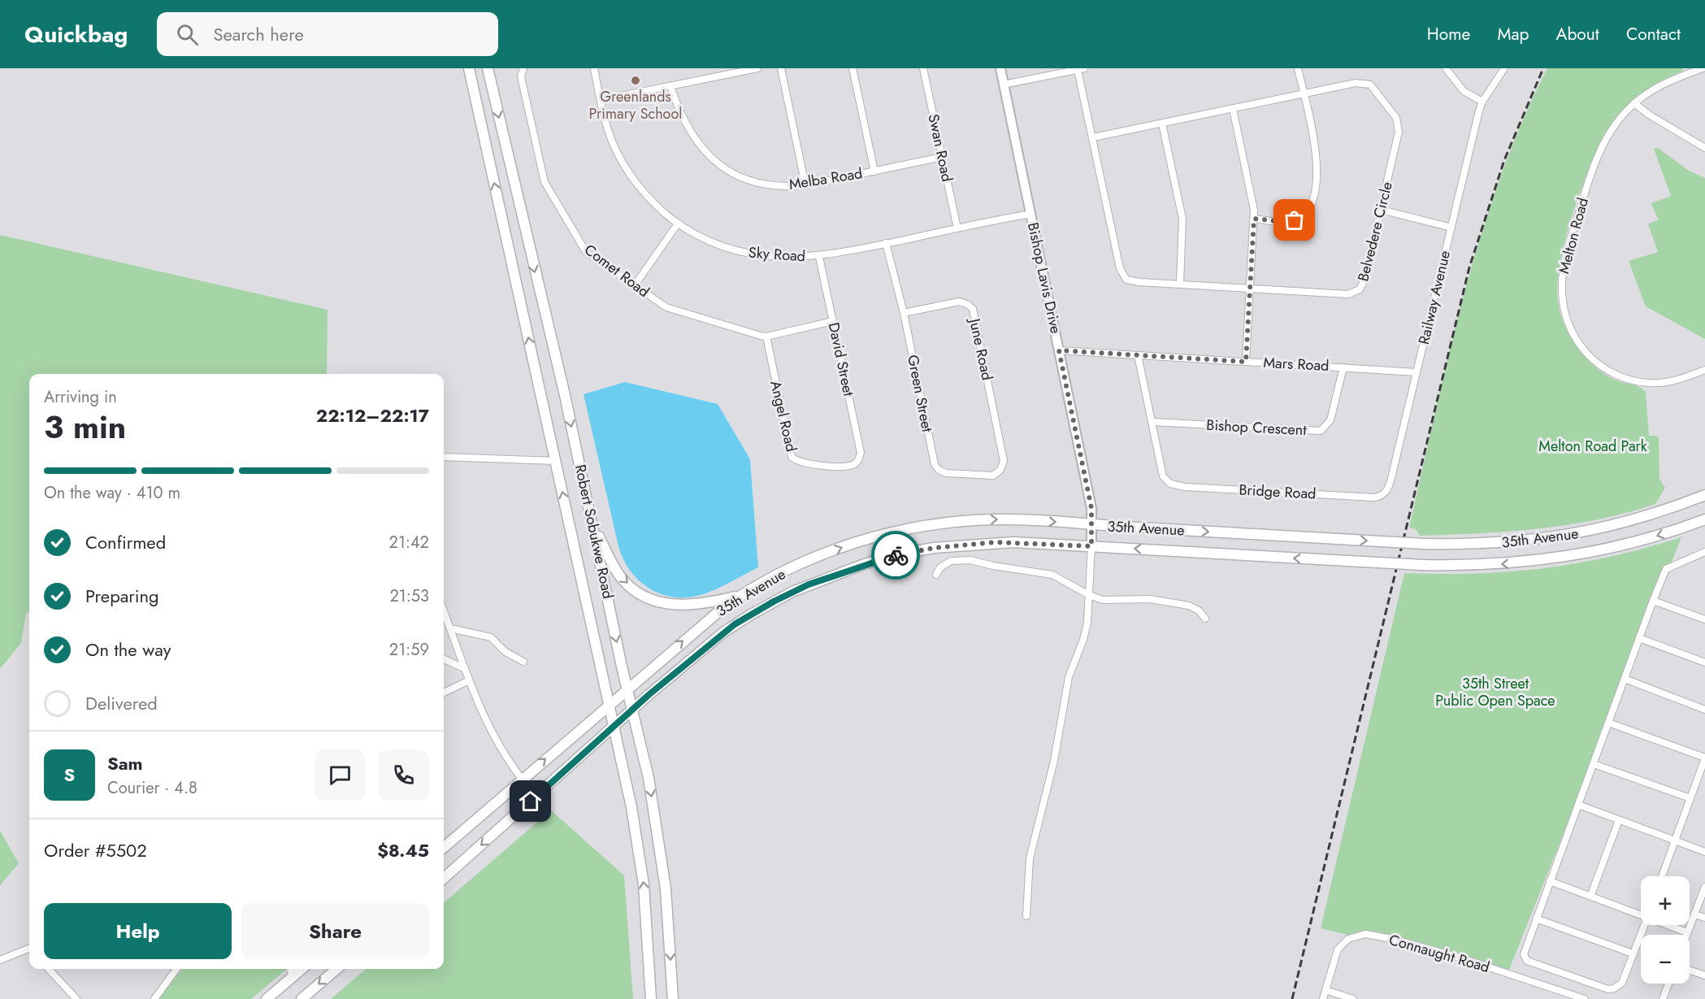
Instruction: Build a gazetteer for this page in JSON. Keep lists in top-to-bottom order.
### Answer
{
  "streets": {
    "main road": ["35th Avenue", "Robert Sobukwe Road"],
    "street": [
      "Swan Road",
      "Melba Road",
      "Belvedere Circle",
      "Melton Road",
      "Sky Road",
      "Comet Road",
      "Bishop Lavis Drive",
      "Railway Avenue",
      "June Road",
      "David Street",
      "Mars Road",
      "Green Street",
      "Angel Road",
      "Bishop Crescent",
      "Bridge Road",
      "Connaught Road"
    ]
  },
  "crossings": [
    ["Swan Road", "Melba Road"],
    ["Swan Road", "Sky Road"],
    ["Sky Road", "Bishop Lavis Drive"],
    ["Sky Road", "David Street"],
    ["Sky Road", "Green Street"],
    ["Comet Road", "David Street"],
    ["Comet Road", "Angel Road"],
    ["Bishop Lavis Drive", "Mars Road"],
    ["Bishop Lavis Drive", "35th Avenue"],
    ["Railway Avenue", "Mars Road"],
    ["Railway Avenue", "Bridge Road"],
    ["June Road", "Green Street"],
    ["David Street", "Angel Road"],
    ["Mars Road", "Bishop Crescent"],
    ["Bishop Crescent", "Bridge Road"],
    ["35th Avenue", "Robert Sobukwe Road"]
  ],
  "parks": ["Melton Road Park", "35th Street Public Open Space"],
  "places": ["Greenlands Primary School"],
  "page": {
    "header": "Quickbag",
    "search": "Search here",
    "nav": [
      "Home",
      "Map",
      "About",
      "Contact"
    ],
    "heading": ["3 min", "Arriving in", "22:12–22:17"],
    "panel": [
      "Sam",
      "Courier · 4.8",
      "Order #5502",
      "$8.45"
    ],
    "bar": "On the way · 410 m",
    "list": [
      ["Confirmed", "21:42"],
      ["Preparing", "21:53"],
      ["On the way", "21:59"],
      "Delivered"
    ],
    "round": "S",
    "map_buttons": ["+", "−"],
    "buttons": ["Help", "Share"]
  }
}
